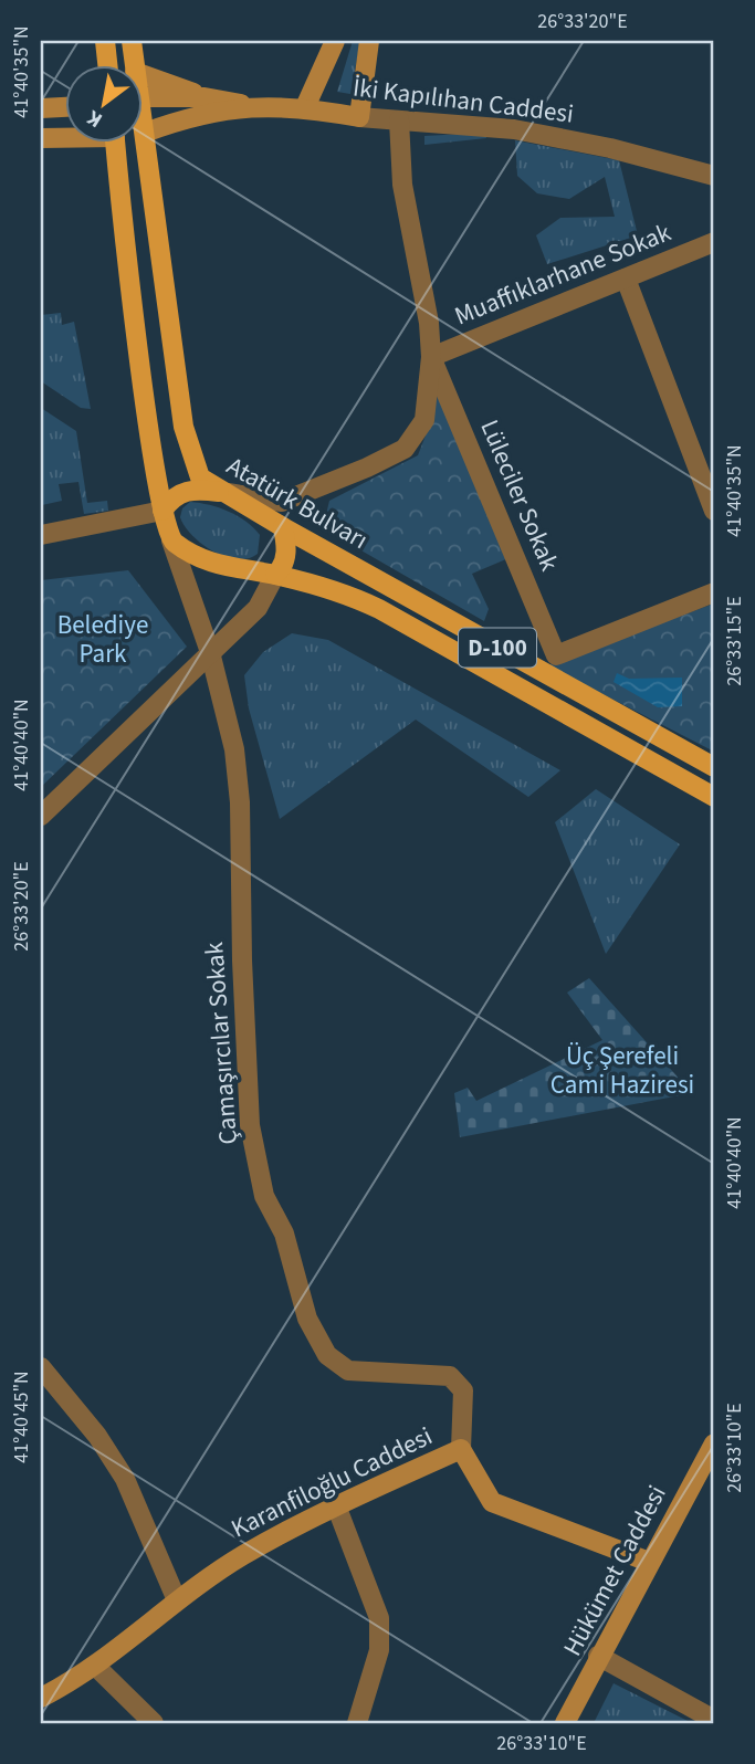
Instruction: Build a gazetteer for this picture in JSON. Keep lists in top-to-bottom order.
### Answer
{
  "streets": {
    "main road": ["Atatürk Bulvarı", "D-100"],
    "street": [
      "İki Kapılıhan Caddesi",
      "Muaffıklarhane Sokak",
      "Lüleciler Sokak",
      "Çamaşırcılar Sokak",
      "Karanfiloğlu Caddesi",
      "Hükümet Caddesi"
    ]
  },
  "crossings": [
    ["İki Kapılıhan Caddesi", "Muaffıklarhane Sokak"],
    ["İki Kapılıhan Caddesi", "Atatürk Bulvarı"],
    ["Muaffıklarhane Sokak", "Lüleciler Sokak"],
    ["Muaffıklarhane Sokak", "Atatürk Bulvarı"],
    ["D-100", "Çamaşırcılar Sokak"],
    ["Çamaşırcılar Sokak", "Karanfiloğlu Caddesi"],
    ["Karanfiloğlu Caddesi", "Hükümet Caddesi"]
  ],
  "parks": ["Belediye Park", "Üç Şerefeli Cami Haziresi"],
  "north": "bottom left",
  "coordinates": [
    "26°33'20\"E",
    "41°40'35\"N",
    "26°33'15\"E",
    "41°40'40\"N",
    "41°40'45\"N",
    "26°33'10\"E"
  ]
}
